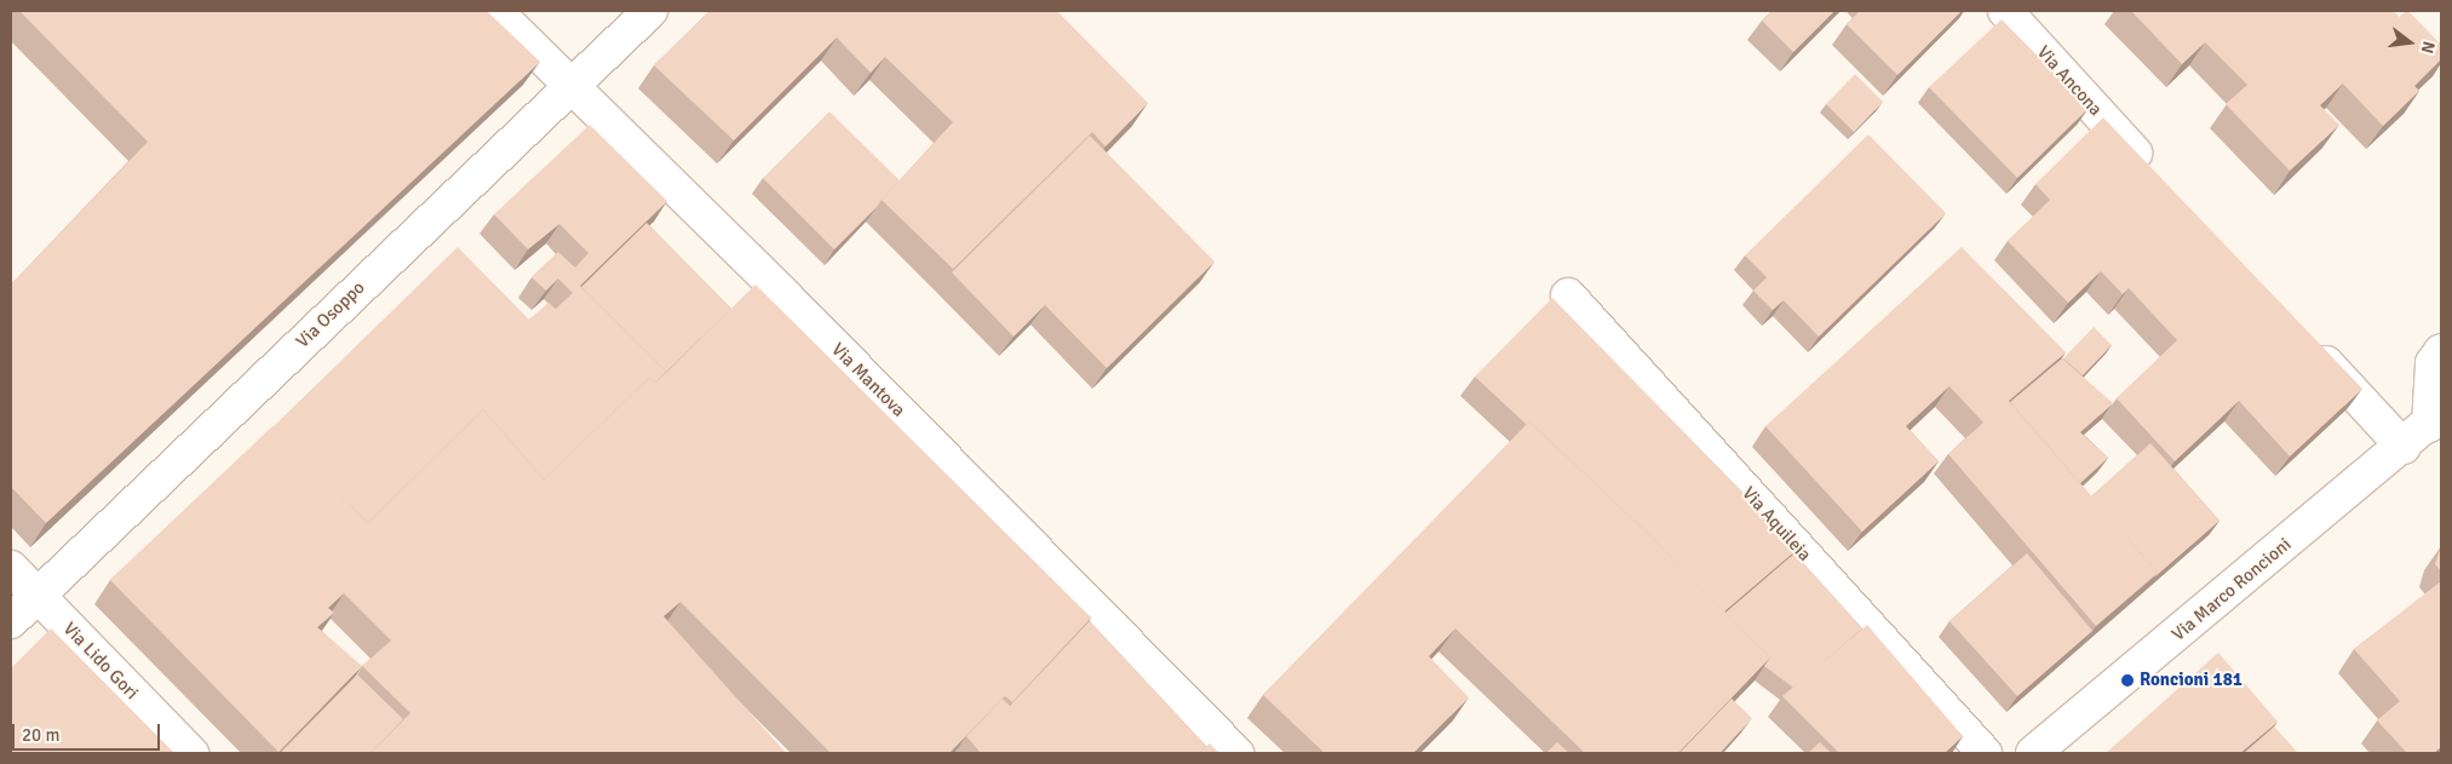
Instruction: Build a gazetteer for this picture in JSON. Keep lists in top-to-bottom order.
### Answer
{
  "streets": {
    "street": [
      "Via Ancona",
      "Via Osoppo",
      "Via Mantova",
      "Via Aquileia",
      "Via Marco Roncioni",
      "Via Lido Gori"
    ]
  },
  "crossings": [
    ["Via Osoppo", "Via Mantova"],
    ["Via Osoppo", "Via Lido Gori"]
  ],
  "places": ["Roncioni 181"],
  "scale_bar": "20 m",
  "north": "right"
}
